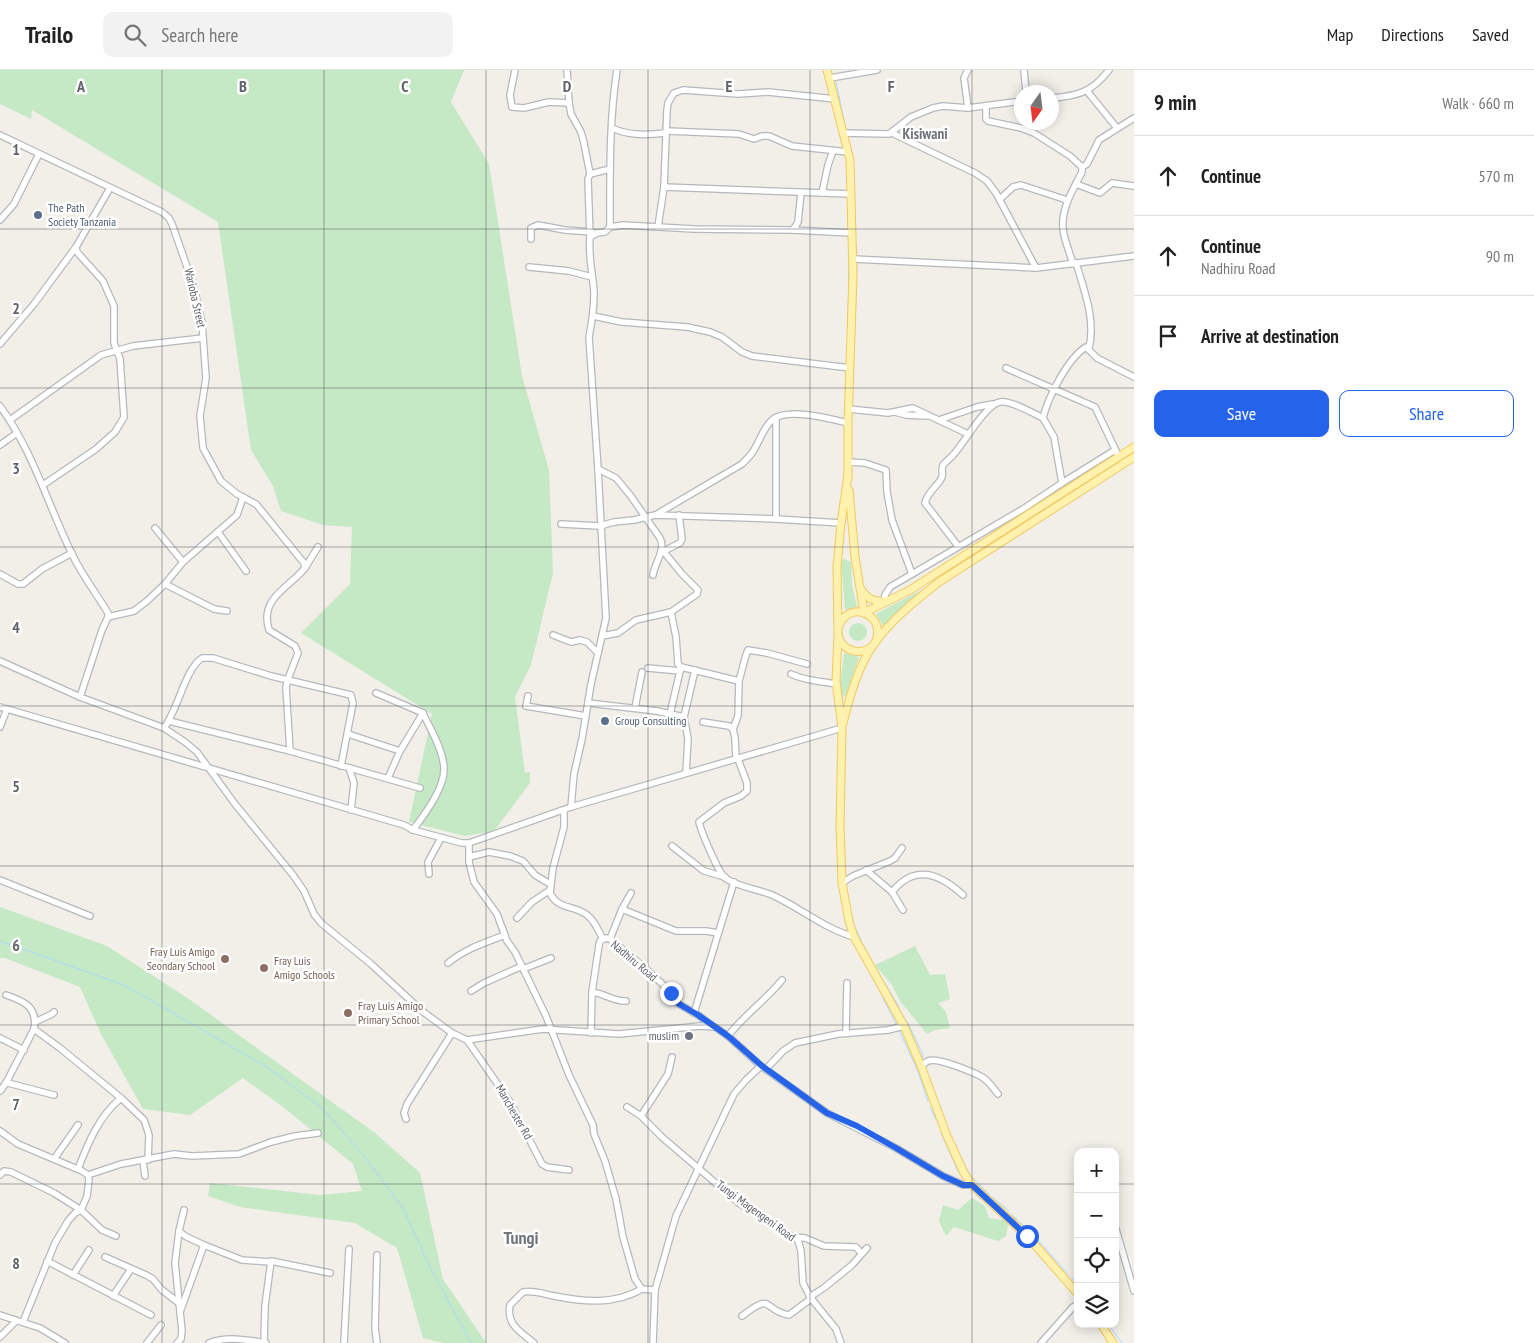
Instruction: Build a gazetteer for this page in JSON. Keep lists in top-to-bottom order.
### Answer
{
  "streets": {
    "street": [
      "Warioba Street",
      "Nadhiru Road",
      "Manchester Rd",
      "Tungi Magengeni Road"
    ]
  },
  "districts": ["Kisiwani", "Tungi"],
  "places": [
    "The Path Society Tanzania",
    "Group Consulting",
    "Fray Luis Amigo Seondary School",
    "Fray Luis Amigo Schools",
    "Fray Luis Amigo Primary School",
    "muslim"
  ],
  "north": "bottom",
  "page": {
    "header": "Trailo",
    "search": "Search here",
    "nav": ["Map", "Directions", "Saved"],
    "heading": ["9 min", "Walk · 660 m"],
    "list": [
      ["Continue", "570 m"],
      ["Continue", "Nadhiru Road", "90 m"],
      "Arrive at destination"
    ],
    "buttons": ["Save", "Share"],
    "map_buttons": ["+", "−"]
  },
  "grid": {
    "columns": [
      "A",
      "B",
      "C",
      "D",
      "E",
      "F"
    ],
    "rows": [
      "1",
      "2",
      "3",
      "4",
      "5",
      "6",
      "7",
      "8"
    ]
  }
}
